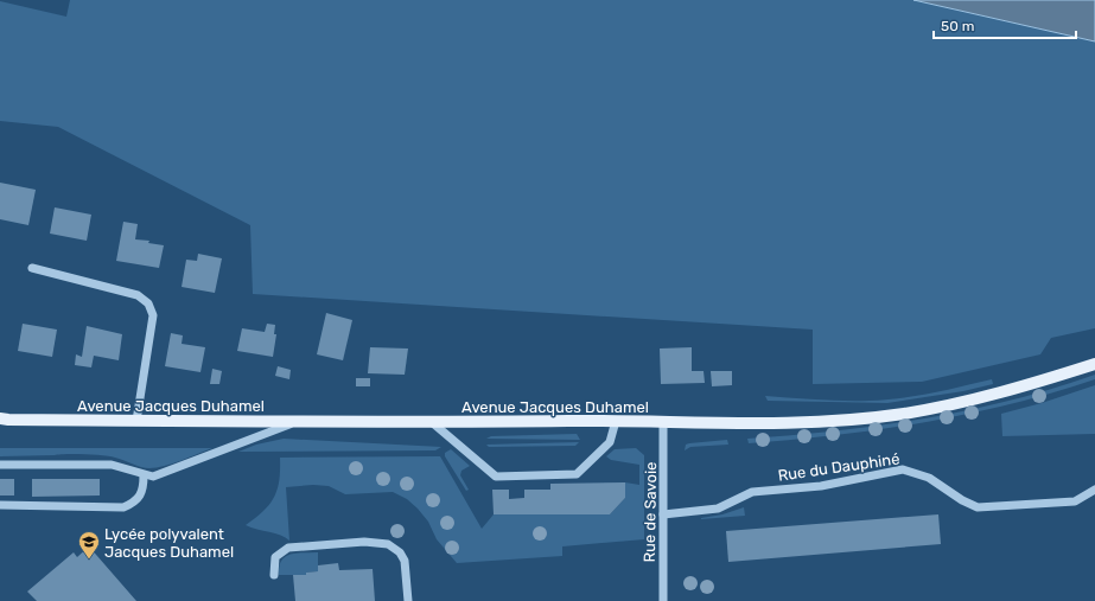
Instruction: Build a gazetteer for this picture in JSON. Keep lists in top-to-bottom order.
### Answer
{
  "streets": {
    "main road": ["Avenue Jacques Duhamel"],
    "street": ["Rue du Dauphiné", "Rue de Savoie"]
  },
  "crossings": [
    ["Avenue Jacques Duhamel", "Rue de Savoie"],
    ["Rue du Dauphiné", "Rue de Savoie"]
  ],
  "places": {
    "school or university": ["Lycée polyvalent Jacques Duhamel"]
  },
  "scale_bar": "50 m"
}
